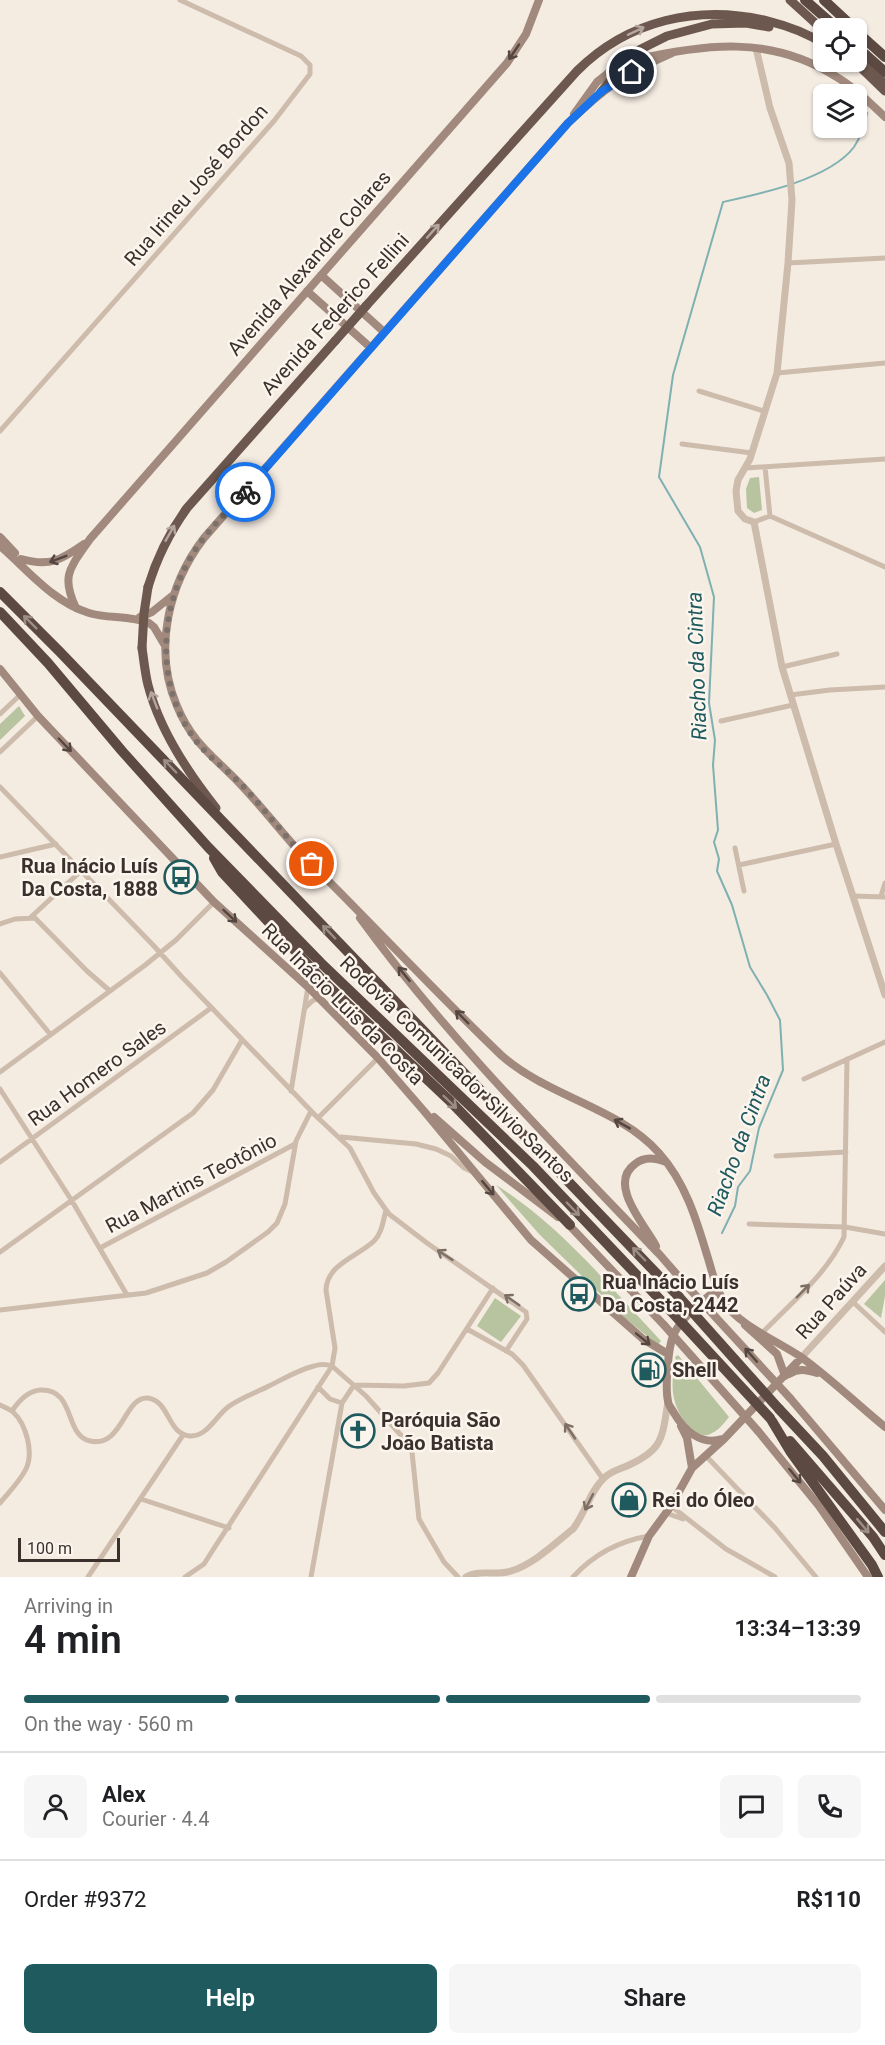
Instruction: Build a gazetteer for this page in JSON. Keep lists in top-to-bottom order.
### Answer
{
  "streets": {
    "highway": ["Avenida Federico Fellini", "Rodovia Comunicador Silvio Santos"],
    "main road": ["Avenida Alexandre Colares", "Rua Inácio Luis da Costa"],
    "street": [
      "Rua Irineu José Bordon",
      "Rua Homero Sales",
      "Rua Martins Teotônio",
      "Rua Paúva"
    ]
  },
  "crossings": [
    ["Avenida Federico Fellini", "Rodovia Comunicador Silvio Santos"]
  ],
  "one_way": ["Avenida Alexandre Colares", "Avenida Federico Fellini"],
  "water": ["Riacho da Cintra"],
  "places": {
    "bus stop": ["Rua Inácio Luís Da Costa, 1888", "Rua Inácio Luís Da Costa, 2442"],
    "fuel station": ["Shell"],
    "church": ["Paróquia São João Batista"],
    "shop": ["Rei do Óleo"]
  },
  "scale_bar": "100 m",
  "page": {
    "scale": "100 m",
    "heading": ["4 min", "Arriving in", "13:34–13:39"],
    "panel": [
      "Alex",
      "Courier · 4.4",
      "Order #9372",
      "R$110"
    ],
    "bar": "On the way · 560 m",
    "buttons": ["Help", "Share"]
  }
}
